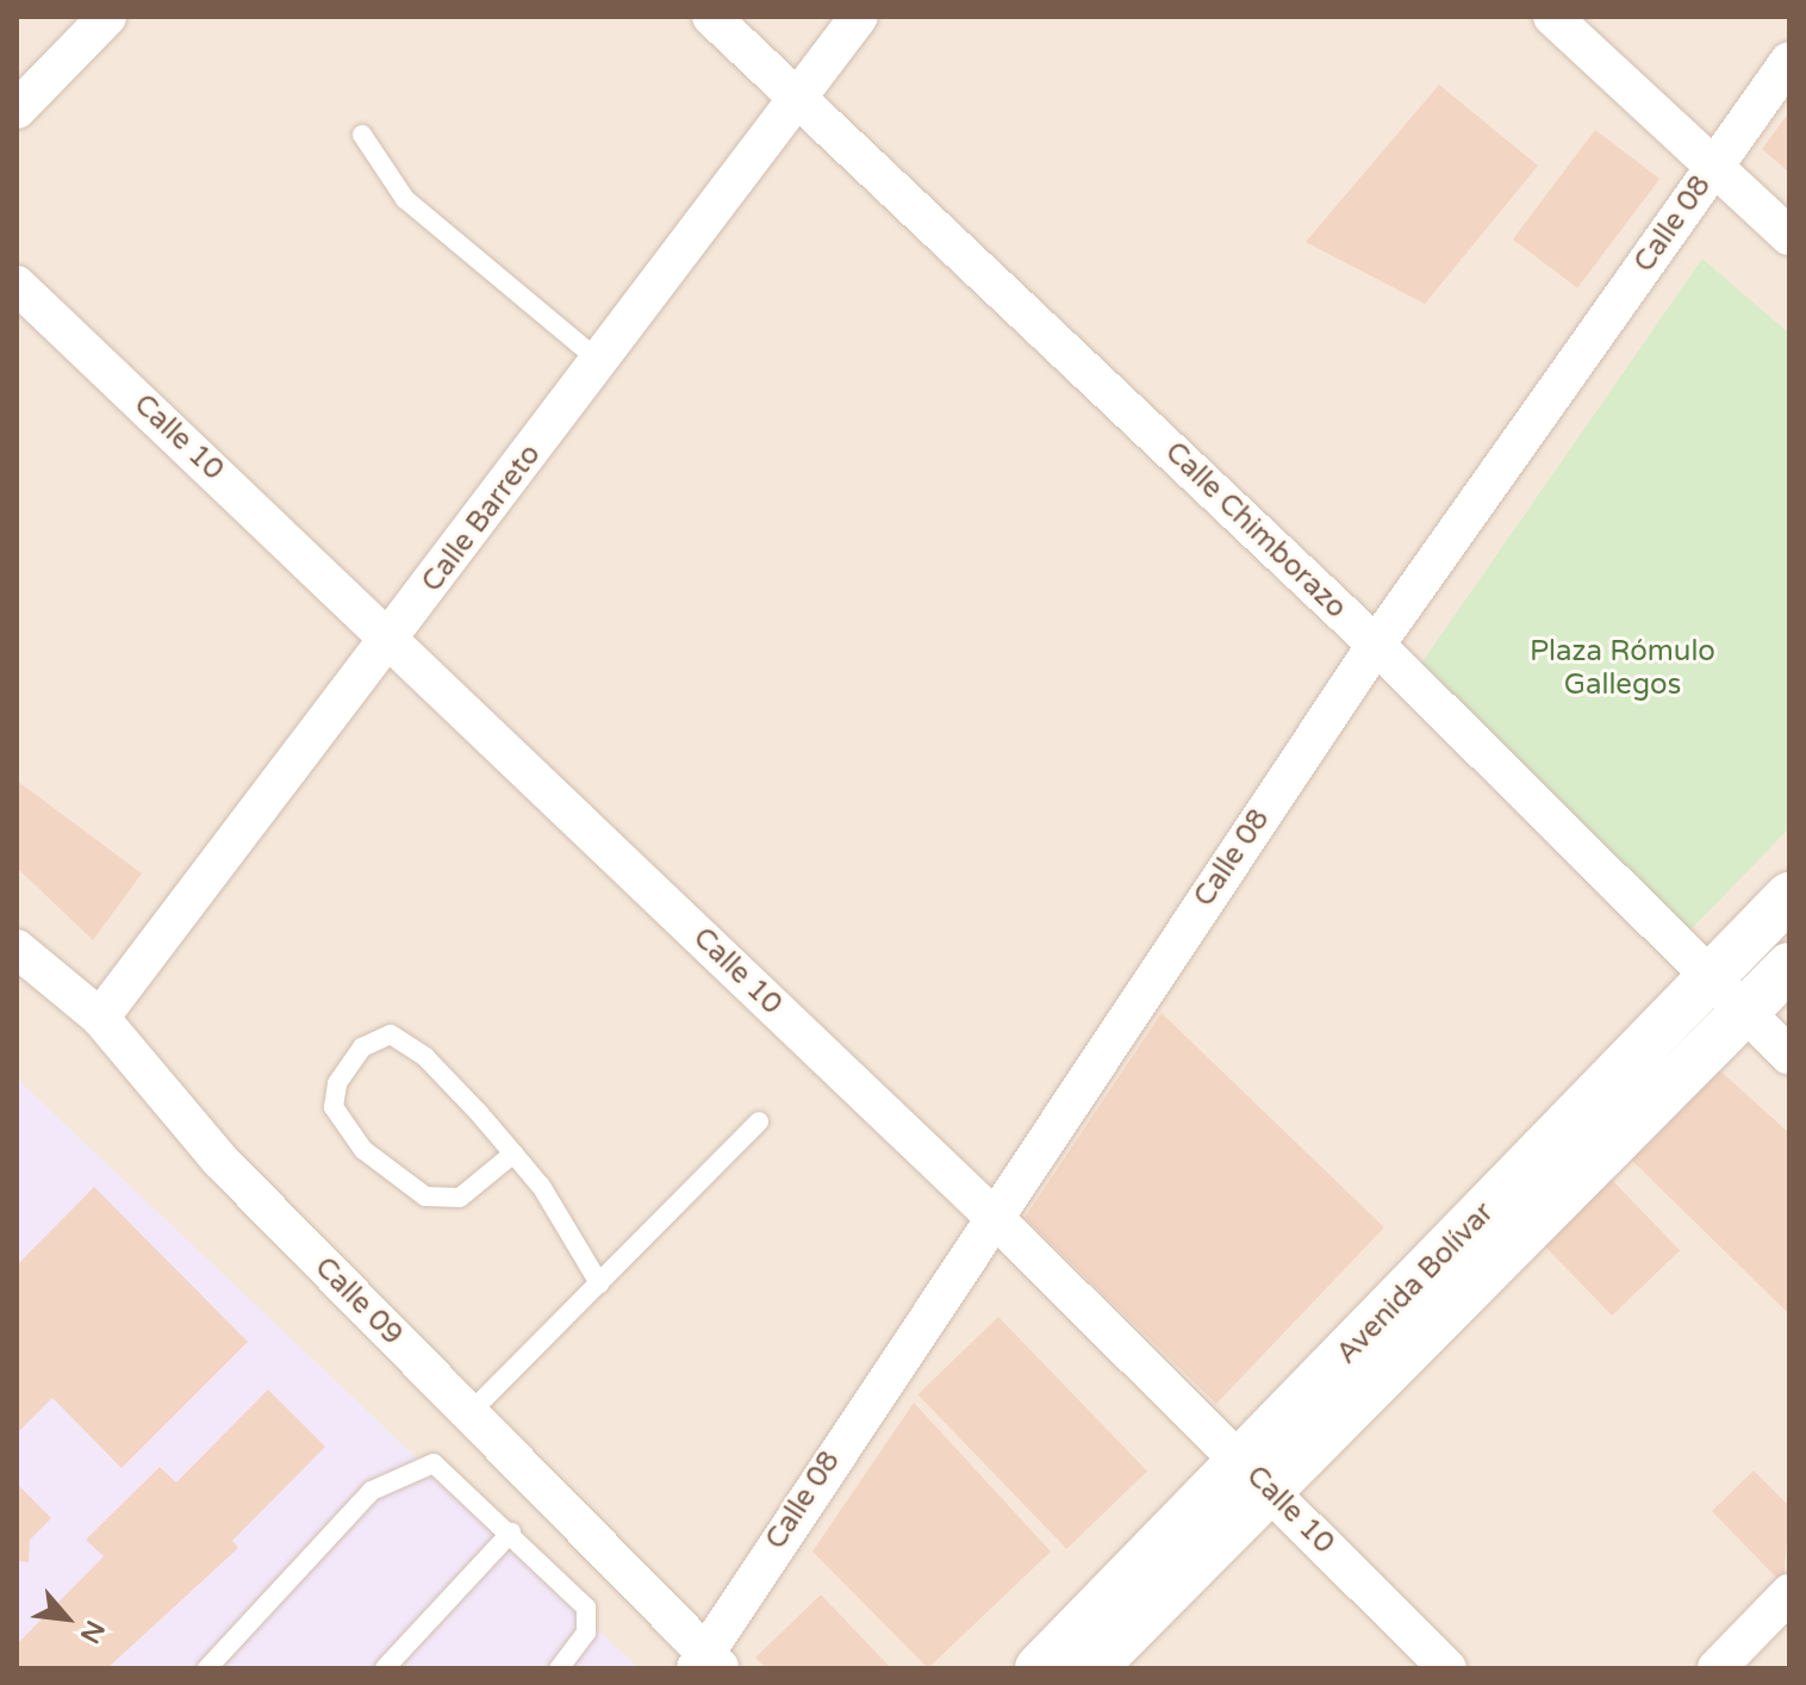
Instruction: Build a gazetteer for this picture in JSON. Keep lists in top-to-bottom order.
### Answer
{
  "streets": {
    "street": [
      "Calle 08",
      "Calle 10",
      "Calle Barreto",
      "Calle Chimborazo",
      "Avenida Bolívar",
      "Calle 09"
    ]
  },
  "crossings": [
    ["Calle 08", "Calle 10"],
    ["Calle 08", "Calle Chimborazo"],
    ["Calle 08", "Calle 09"],
    ["Calle 10", "Calle Barreto"],
    ["Calle 10", "Avenida Bolívar"],
    ["Calle Barreto", "Calle Chimborazo"],
    ["Calle Barreto", "Calle 09"],
    ["Calle Chimborazo", "Avenida Bolívar"]
  ],
  "parks": ["Plaza Rómulo Gallegos"],
  "north": "bottom right"
}
